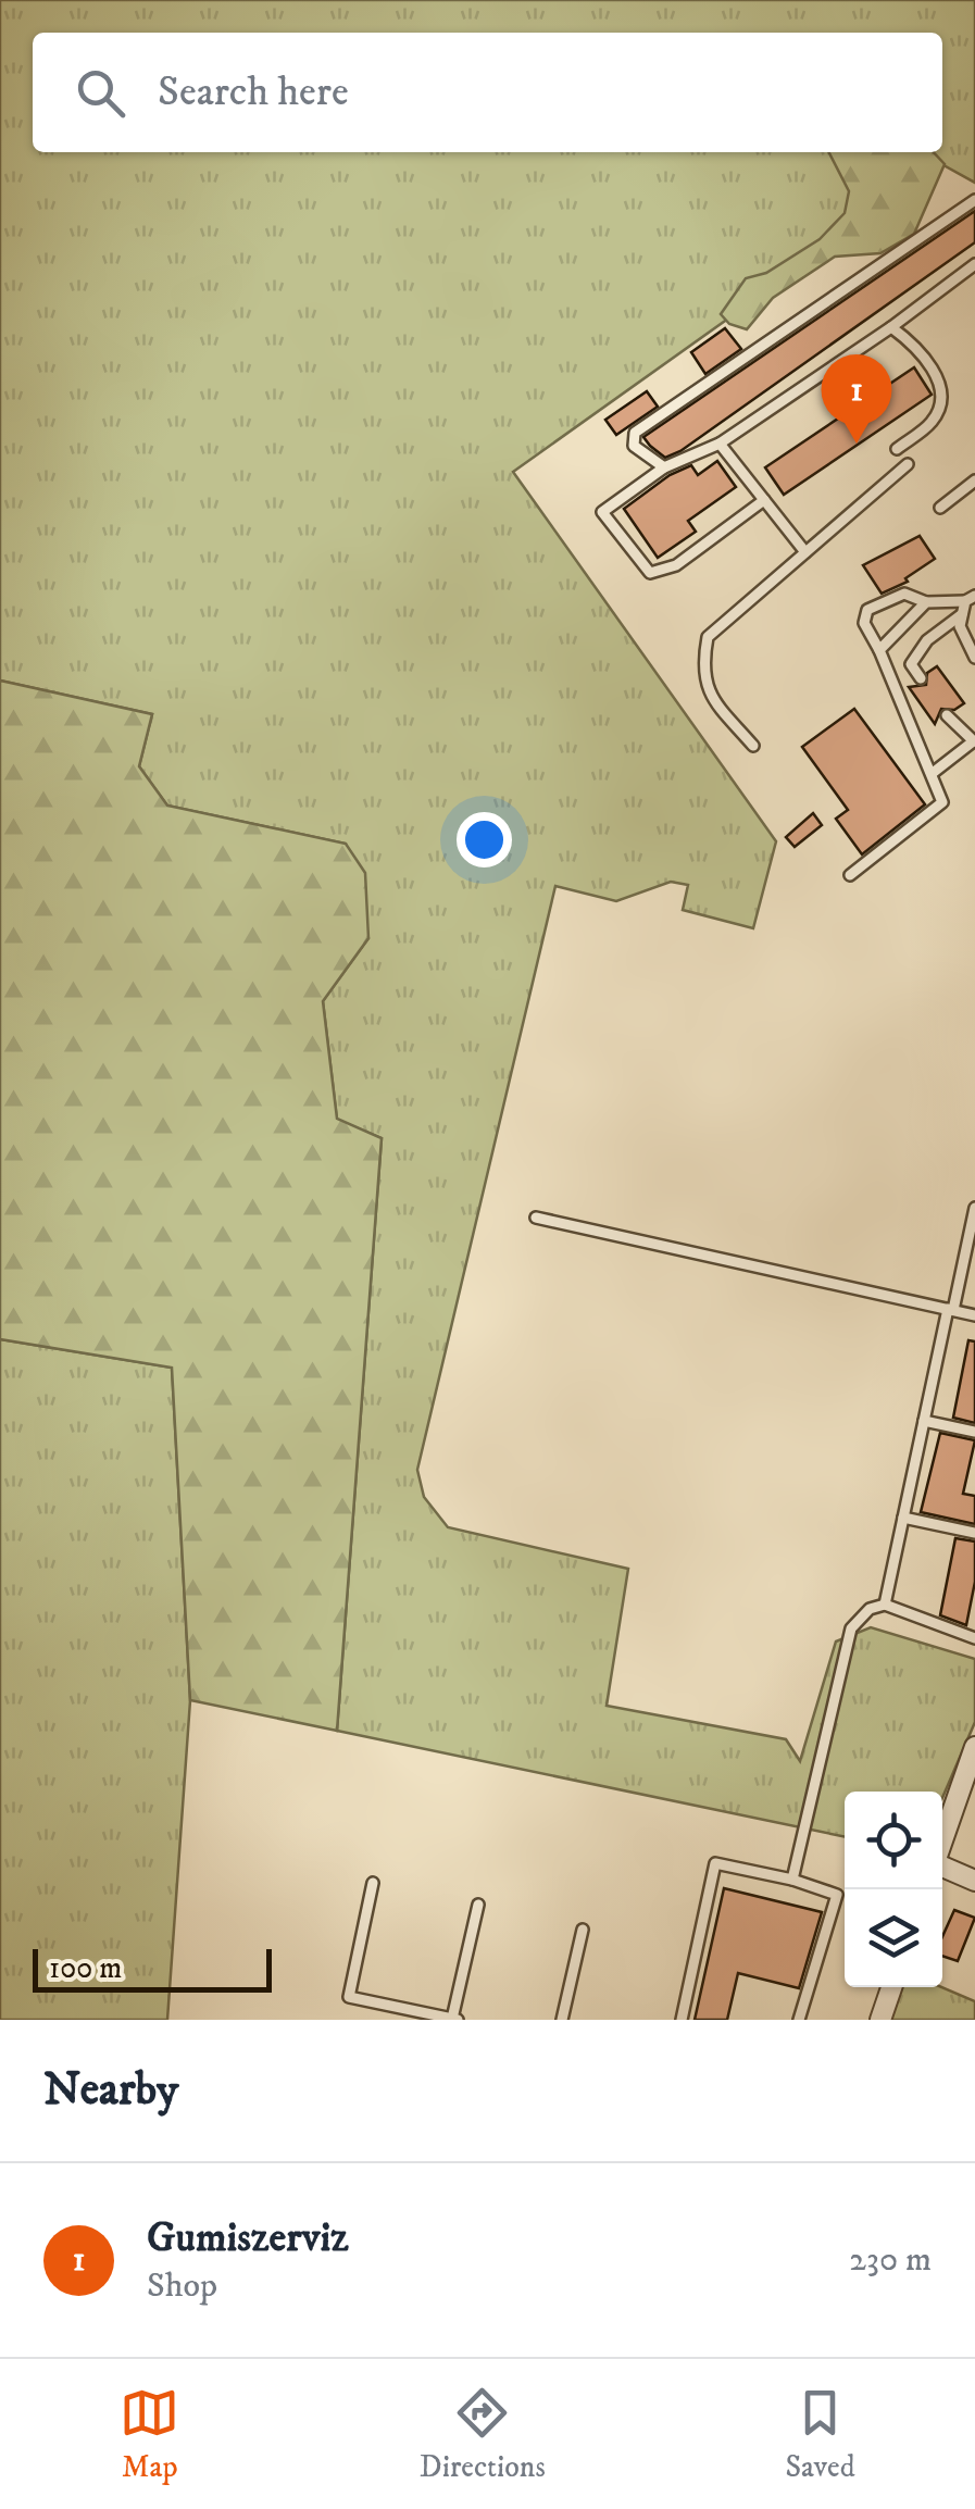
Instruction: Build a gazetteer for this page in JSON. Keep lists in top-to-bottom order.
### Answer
{
  "scale_bar": "100 m",
  "page": {
    "search": "Search here",
    "pins": "1",
    "scale": "100 m",
    "heading": "Nearby",
    "list": [
      {
        "mark": "1",
        "name": "Gumiszerviz",
        "note": "Shop",
        "value": "230 m"
      }
    ],
    "nav": ["Map", "Directions", "Saved"]
  }
}
